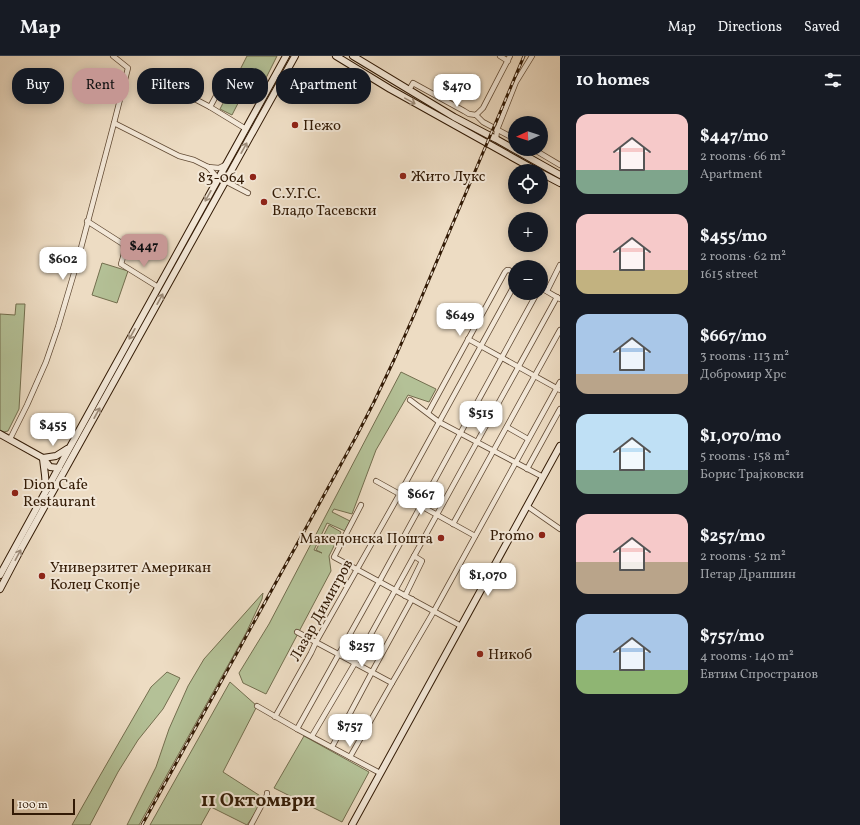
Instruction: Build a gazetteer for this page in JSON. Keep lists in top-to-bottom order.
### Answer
{
  "streets": {
    "street": ["Лазар Димитров"]
  },
  "districts": ["11 Октомври"],
  "places": [
    "Пежо",
    "Жито Лукс",
    "83-064",
    "С.У.Г.С. Владо Тасевски",
    "Dion Cafe Restaurant",
    "Promo",
    "Македонска Пошта",
    "Универзитет Американ Колеџ Скопје",
    "Никоб"
  ],
  "scale_bar": "100 m",
  "north": "left",
  "page": {
    "header": "Map",
    "nav": ["Map", "Directions", "Saved"],
    "heading": "10 homes",
    "chip": [
      "Buy",
      "Rent",
      "Filters",
      "New",
      "Apartment"
    ],
    "price": [
      "$470",
      "$447",
      "$602",
      "$649",
      "$515",
      "$455",
      "$667",
      "$1,070",
      "$257",
      "$757"
    ],
    "list": [
      {
        "name": "$447/mo",
        "note": "2 rooms · 66 m² · Apartment"
      },
      {
        "name": "$455/mo",
        "note": "2 rooms · 62 m² · 1615 street"
      },
      {
        "name": "$667/mo",
        "note": "3 rooms · 113 m² · Добромир Хрс"
      },
      {
        "name": "$1,070/mo",
        "note": "5 rooms · 158 m² · Борис Трајковски"
      },
      {
        "name": "$257/mo",
        "note": "2 rooms · 52 m² · Петар Драпшин"
      },
      {
        "name": "$757/mo",
        "note": "4 rooms · 140 m² · Евтим Спространов"
      }
    ],
    "map_buttons": ["+", "−"],
    "scale": "100 m"
  }
}
